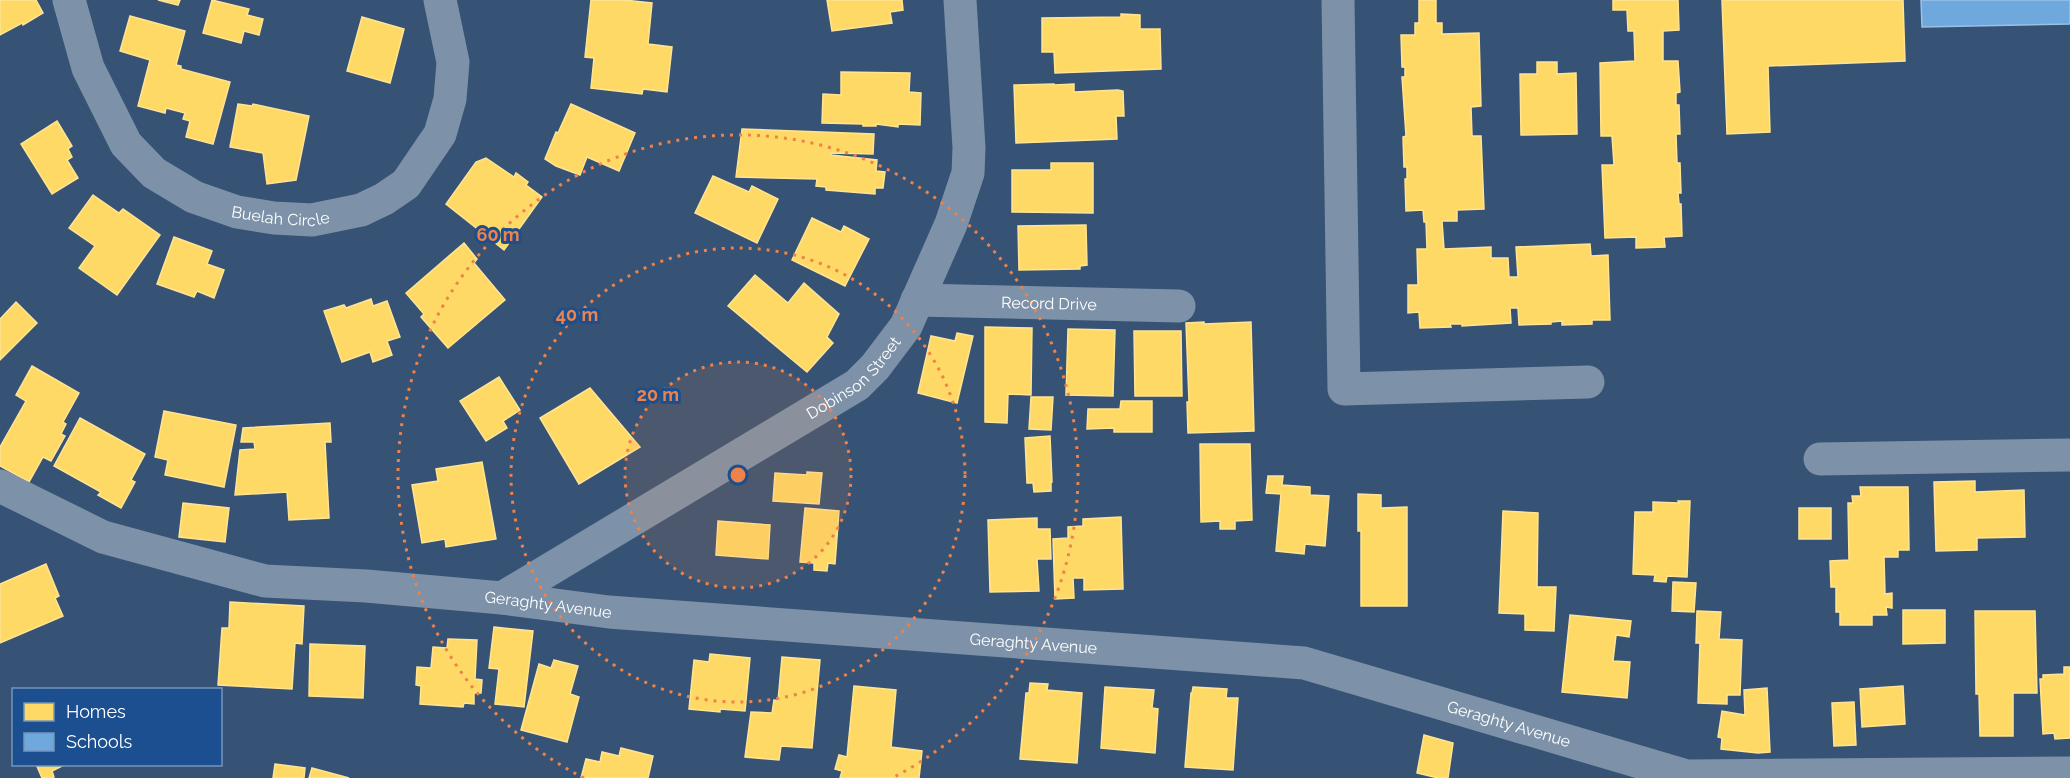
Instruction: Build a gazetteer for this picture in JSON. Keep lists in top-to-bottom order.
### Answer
{
  "streets": {
    "street": [
      "Buelah Circle",
      "Record Drive",
      "Dobinson Street",
      "Geraghty Avenue"
    ]
  },
  "crossings": [
    ["Record Drive", "Dobinson Street"],
    ["Dobinson Street", "Geraghty Avenue"]
  ],
  "legend": ["Homes", "Schools"],
  "rings": ["60 m", "40 m", "20 m"]
}
